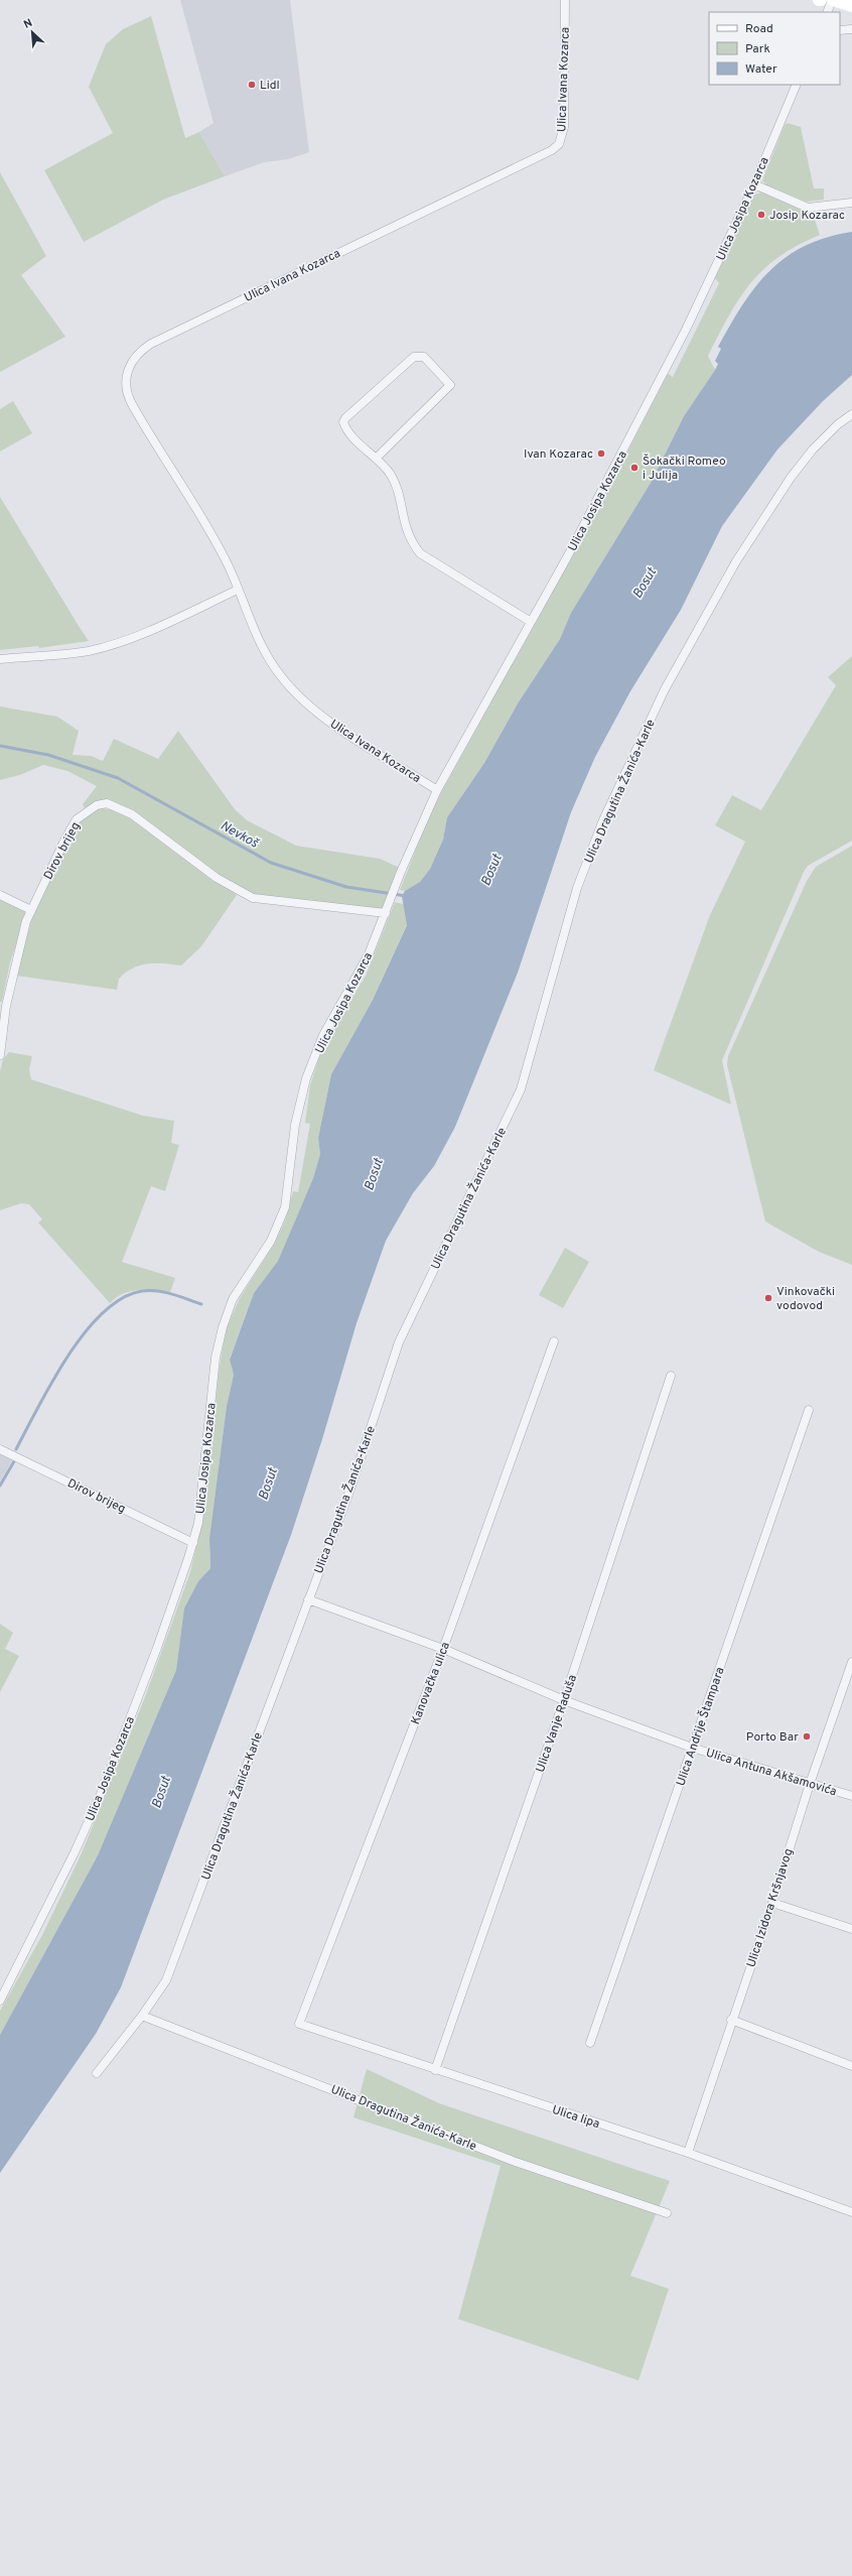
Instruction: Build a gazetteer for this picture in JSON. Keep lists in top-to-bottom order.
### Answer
{
  "streets": {
    "street": [
      "Ulica Ivana Kozarca",
      "Ulica Josipa Kozarca",
      "Ulica Dragutina Žanića-Karle",
      "Dirov brijeg",
      "Kanovačka ulica",
      "Ulica Vanje Raduša",
      "Ulica Andrije Štampara",
      "Ulica Antuna Akšamovića",
      "Ulica Izidora Kršnjavog",
      "Ulica lipa"
    ]
  },
  "crossings": [
    ["Ulica Ivana Kozarca", "Ulica Josipa Kozarca"],
    ["Ulica Josipa Kozarca", "Dirov brijeg"],
    ["Ulica Dragutina Žanića-Karle", "Ulica Antuna Akšamovića"],
    ["Kanovačka ulica", "Ulica Antuna Akšamovića"],
    ["Kanovačka ulica", "Ulica lipa"],
    ["Ulica Vanje Raduša", "Ulica Antuna Akšamovića"],
    ["Ulica Vanje Raduša", "Ulica lipa"],
    ["Ulica Andrije Štampara", "Ulica Antuna Akšamovića"],
    ["Ulica Antuna Akšamovića", "Ulica Izidora Kršnjavog"],
    ["Ulica Izidora Kršnjavog", "Ulica lipa"]
  ],
  "water": ["Bosut", "Nevkoš"],
  "places": [
    "Lidl",
    "Josip Kozarac",
    "Ivan Kozarac",
    "Šokački Romeo i Julija",
    "Vinkovački vodovod",
    "Porto Bar"
  ],
  "legend": ["Road", "Park", "Water"],
  "north": "top left"
}
